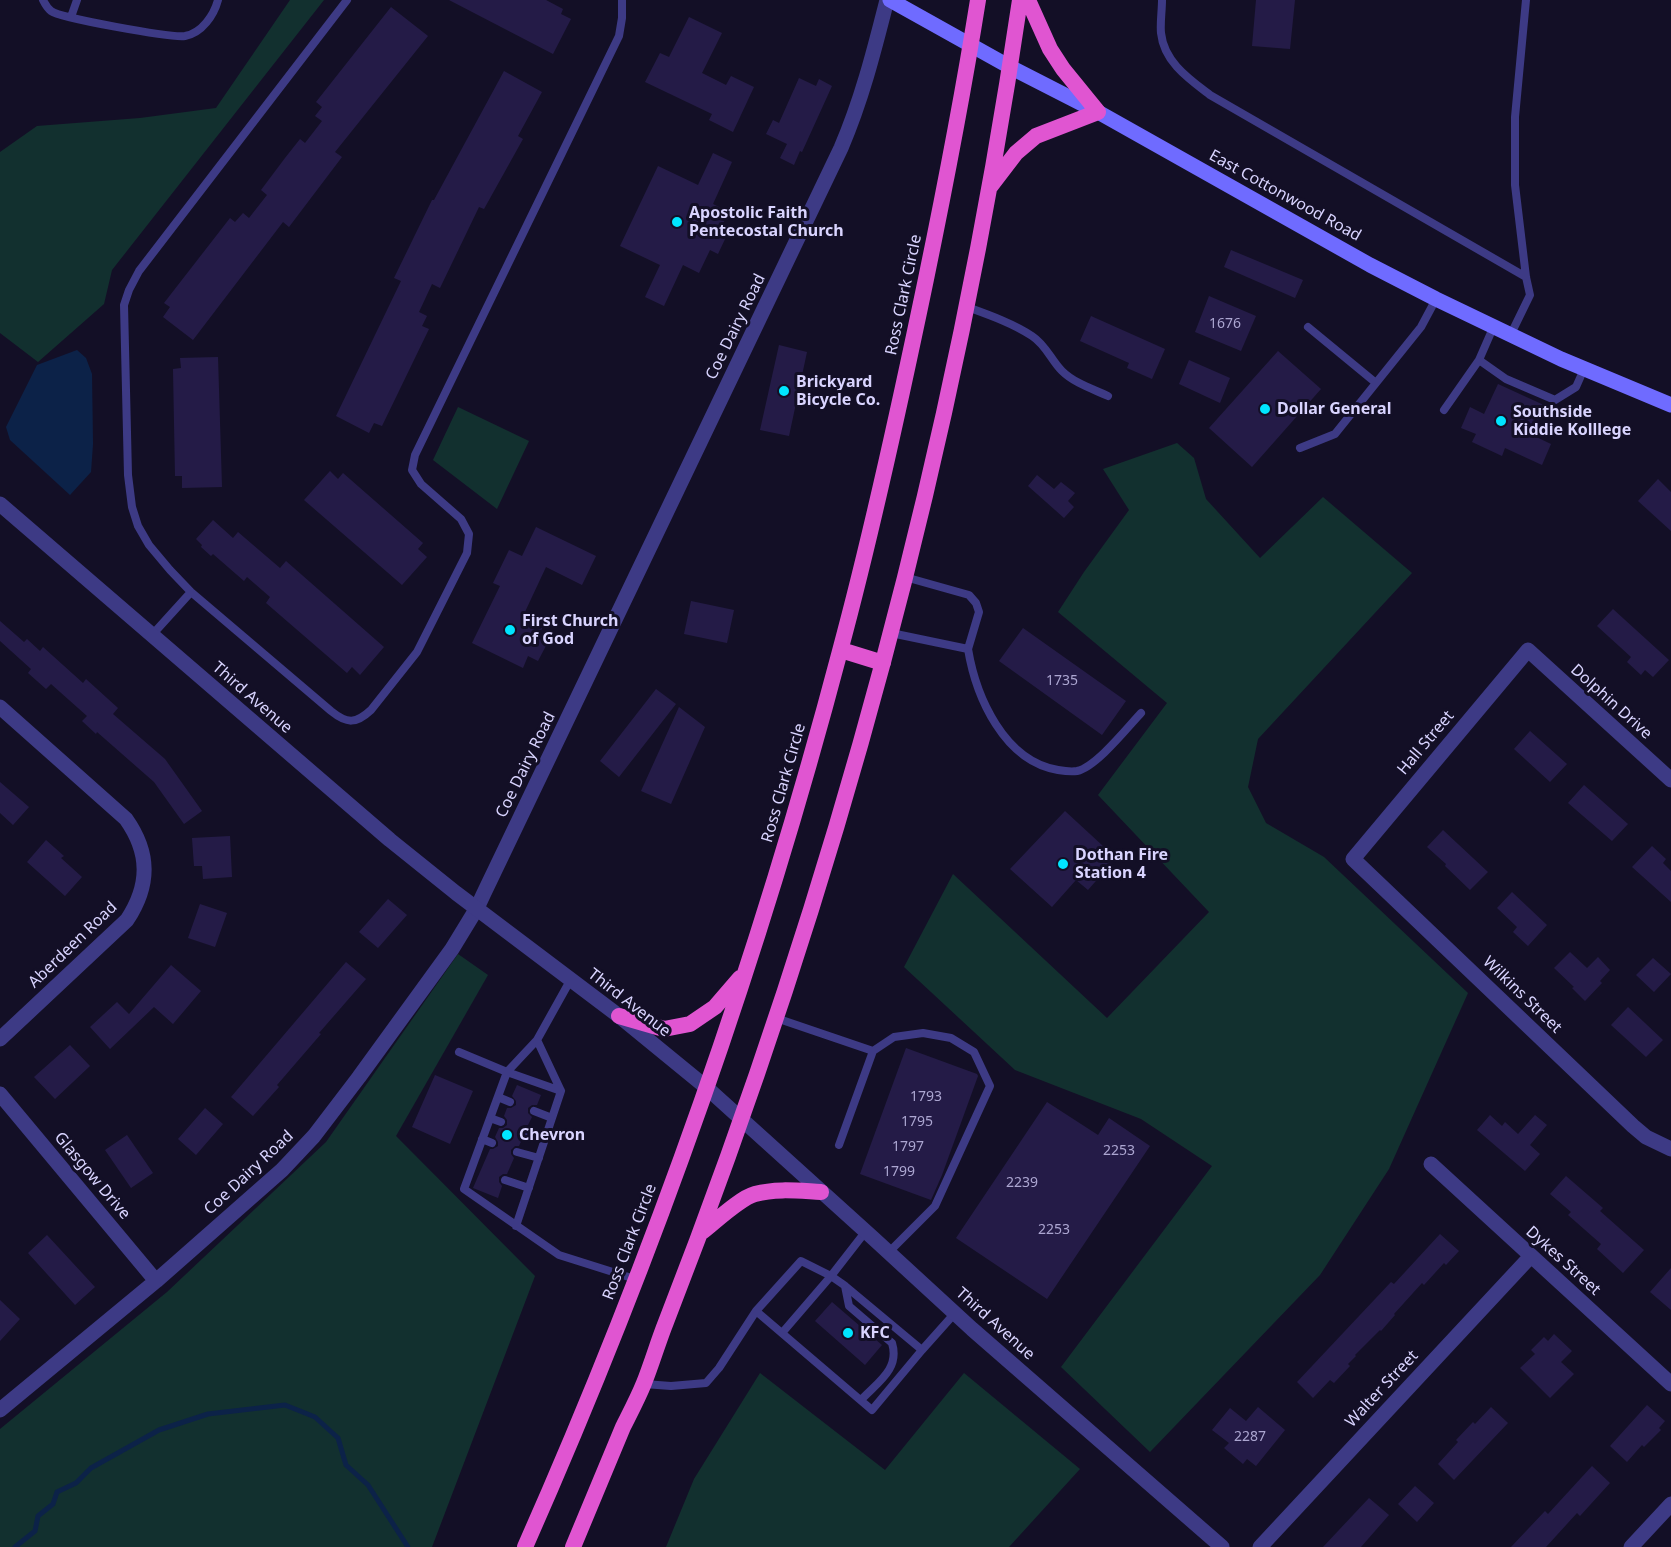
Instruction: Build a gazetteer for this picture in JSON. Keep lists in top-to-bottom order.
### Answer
{
  "streets": {
    "highway": ["Ross Clark Circle"],
    "main road": ["East Cottonwood Road"],
    "street": [
      "Coe Dairy Road",
      "Third Avenue",
      "Dolphin Drive",
      "Hall Street",
      "Aberdeen Road",
      "Wilkins Street",
      "Glasgow Drive",
      "Dykes Street",
      "Walter Street"
    ]
  },
  "crossings": [
    ["East Cottonwood Road", "Ross Clark Circle"],
    ["East Cottonwood Road", "Coe Dairy Road"],
    ["Ross Clark Circle", "Third Avenue"],
    ["Coe Dairy Road", "Third Avenue"],
    ["Coe Dairy Road", "Glasgow Drive"],
    ["Dolphin Drive", "Hall Street"],
    ["Hall Street", "Wilkins Street"],
    ["Dykes Street", "Walter Street"]
  ],
  "places": [
    "Apostolic Faith Pentecostal Church",
    "Brickyard Bicycle Co.",
    "Dollar General",
    "Southside Kiddie Kolllege",
    "First Church of God",
    "Dothan Fire Station 4",
    "Chevron",
    "KFC"
  ],
  "house_numbers": [
    "1676",
    "1735",
    "1793",
    "1795",
    "1797",
    "2253",
    "1799",
    "2239",
    "2253",
    "2287"
  ]
}
